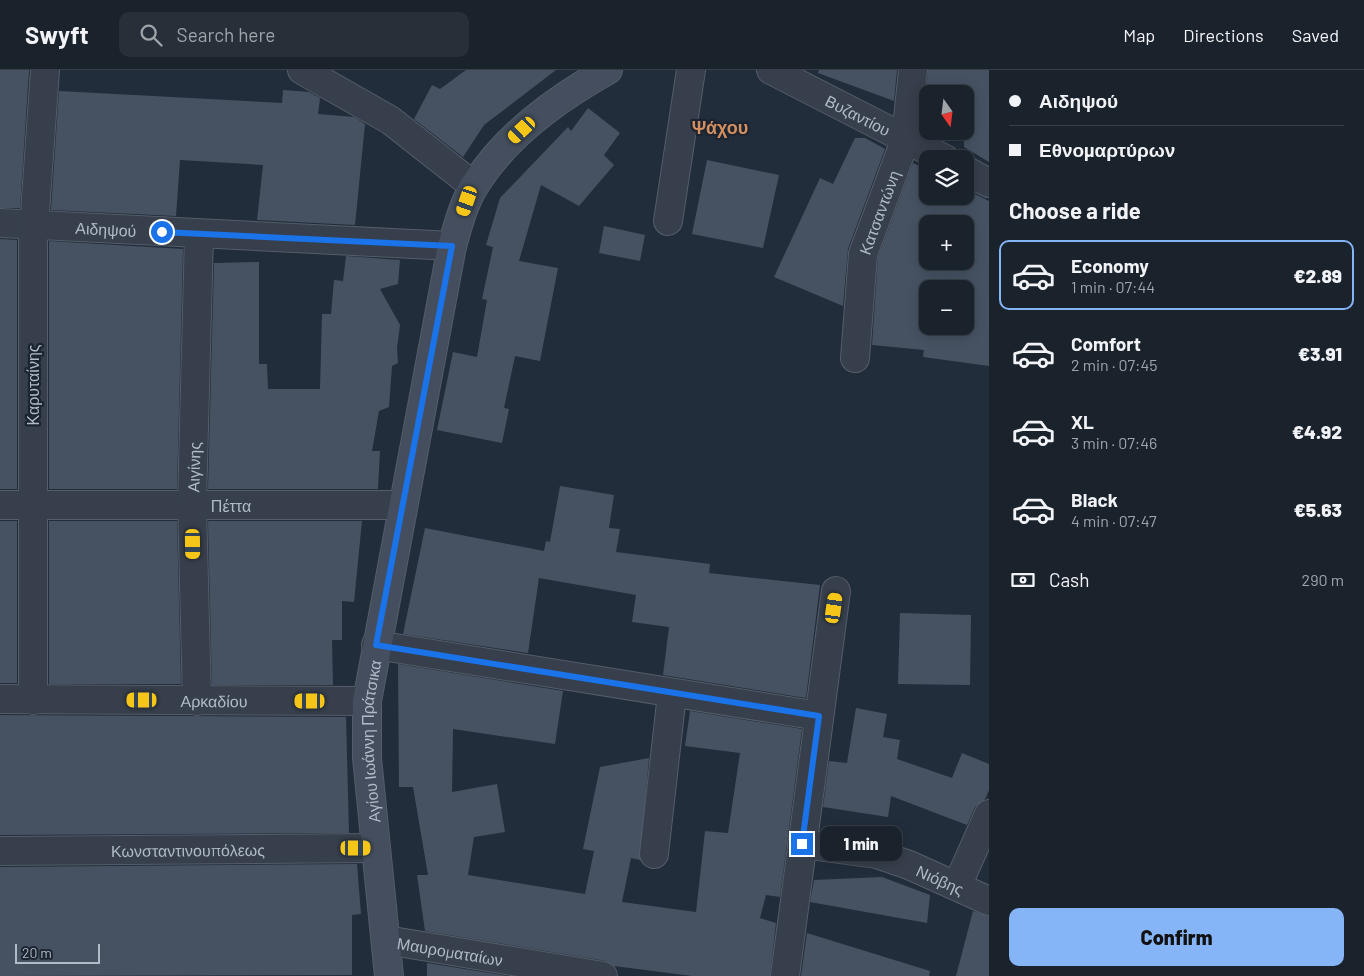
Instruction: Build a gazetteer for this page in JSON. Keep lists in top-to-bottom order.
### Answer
{
  "streets": {
    "main road": ["Αγίου Ιωάννη Πράτσικα"],
    "street": [
      "Βυζαντίου",
      "Κατσαντώνη",
      "Αιδηψού",
      "Καρυταίνης",
      "Αιγίνης",
      "Πέττα",
      "Αρκαδίου",
      "Κωνσταντινουπόλεως",
      "Νιόβης",
      "Μαυροματαίων"
    ]
  },
  "crossings": [
    ["Βυζαντίου", "Κατσαντώνη"],
    ["Αιδηψού", "Καρυταίνης"],
    ["Αιδηψού", "Αιγίνης"],
    ["Αιδηψού", "Αγίου Ιωάννη Πράτσικα"],
    ["Καρυταίνης", "Πέττα"],
    ["Καρυταίνης", "Αρκαδίου"],
    ["Αιγίνης", "Πέττα"],
    ["Αιγίνης", "Αρκαδίου"],
    ["Πέττα", "Αγίου Ιωάννη Πράτσικα"],
    ["Αρκαδίου", "Αγίου Ιωάννη Πράτσικα"],
    ["Αγίου Ιωάννη Πράτσικα", "Κωνσταντινουπόλεως"],
    ["Αγίου Ιωάννη Πράτσικα", "Μαυροματαίων"]
  ],
  "districts": ["Ψάχου"],
  "scale_bar": "20 m",
  "north": "bottom",
  "page": {
    "header": "Swyft",
    "search": "Search here",
    "nav": ["Map", "Directions", "Saved"],
    "banner": ["Αιδηψού", "Εθνομαρτύρων"],
    "map_buttons": ["+", "−"],
    "heading": "Choose a ride",
    "list": [
      {
        "name": "Economy",
        "note": "1 min · 07:44",
        "value": "€2.89"
      },
      {
        "name": "Comfort",
        "note": "2 min · 07:45",
        "value": "€3.91"
      },
      {
        "name": "XL",
        "note": "3 min · 07:46",
        "value": "€4.92"
      },
      {
        "name": "Black",
        "note": "4 min · 07:47",
        "value": "€5.63"
      }
    ],
    "pay": ["Cash", "290 m"],
    "bubble": "1 min",
    "buttons": "Confirm",
    "scale": "20 m"
  }
}
